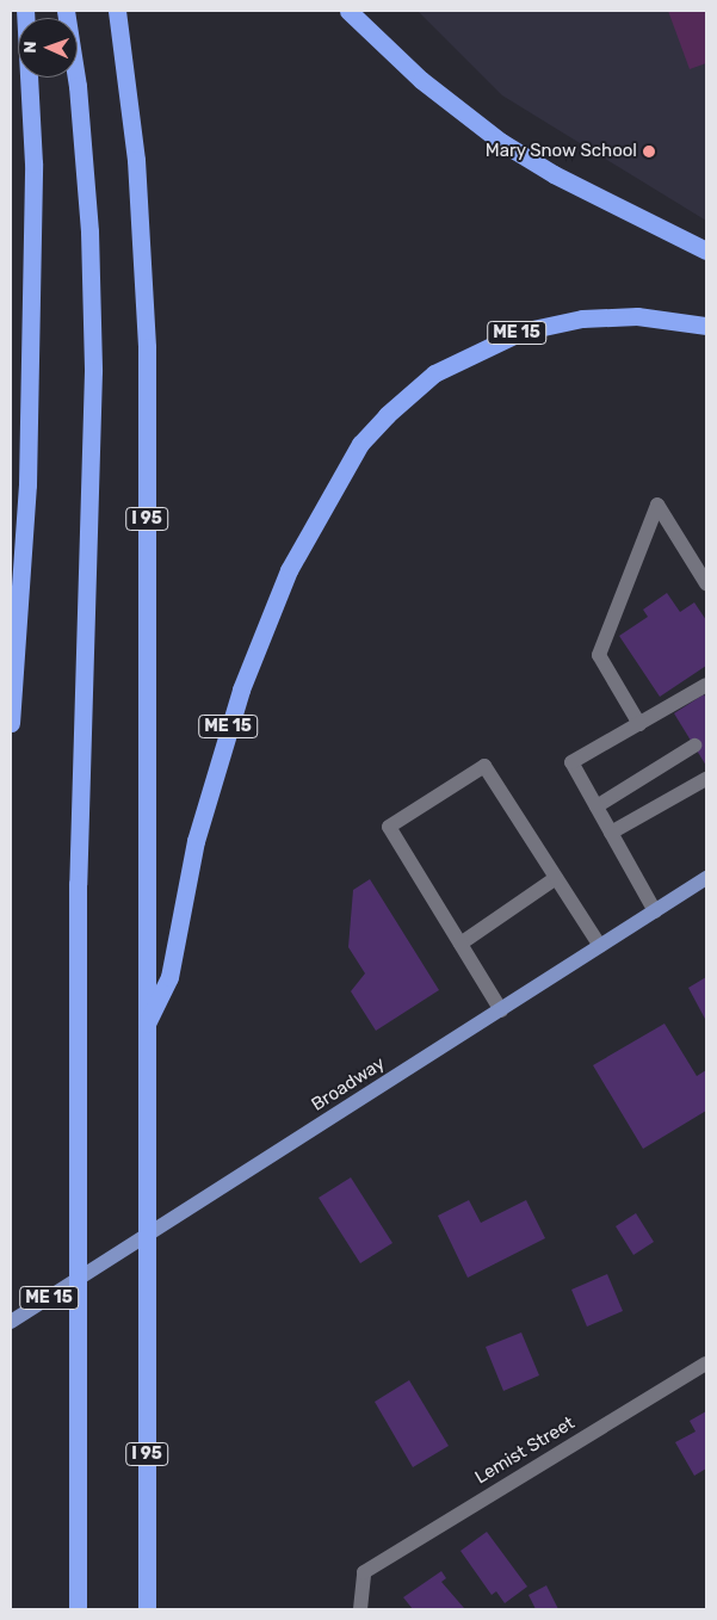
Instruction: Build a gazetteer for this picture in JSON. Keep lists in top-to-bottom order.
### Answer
{
  "streets": {
    "highway": ["ME 15", "I 95"],
    "main road": ["Broadway"],
    "street": ["Lemist Street"]
  },
  "crossings": [
    ["ME 15", "I 95"]
  ],
  "places": ["Mary Snow School"],
  "north": "left"
}
